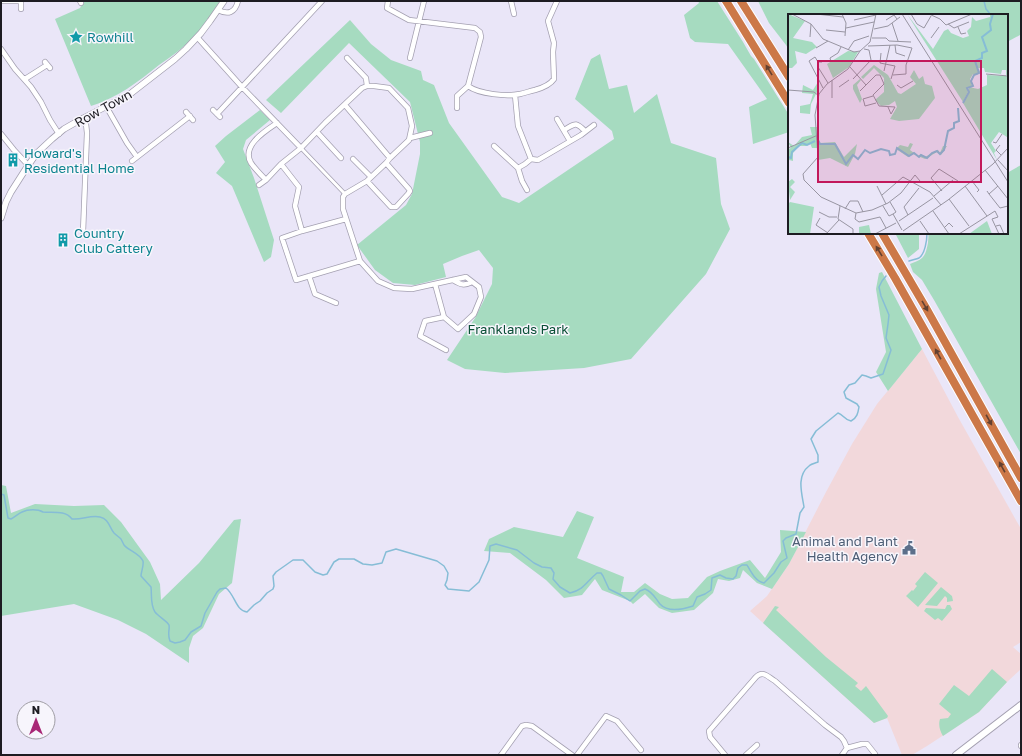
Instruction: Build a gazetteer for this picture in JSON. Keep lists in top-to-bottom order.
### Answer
{
  "streets": {
    "street": ["Row Town"]
  },
  "parks": ["Franklands Park"],
  "places": {
    "place": ["Rowhill"],
    "building": ["Howard's Residential Home", "Country Club Cattery"],
    "public building": ["Animal and Plant Health Agency"]
  },
  "north": "top"
}
